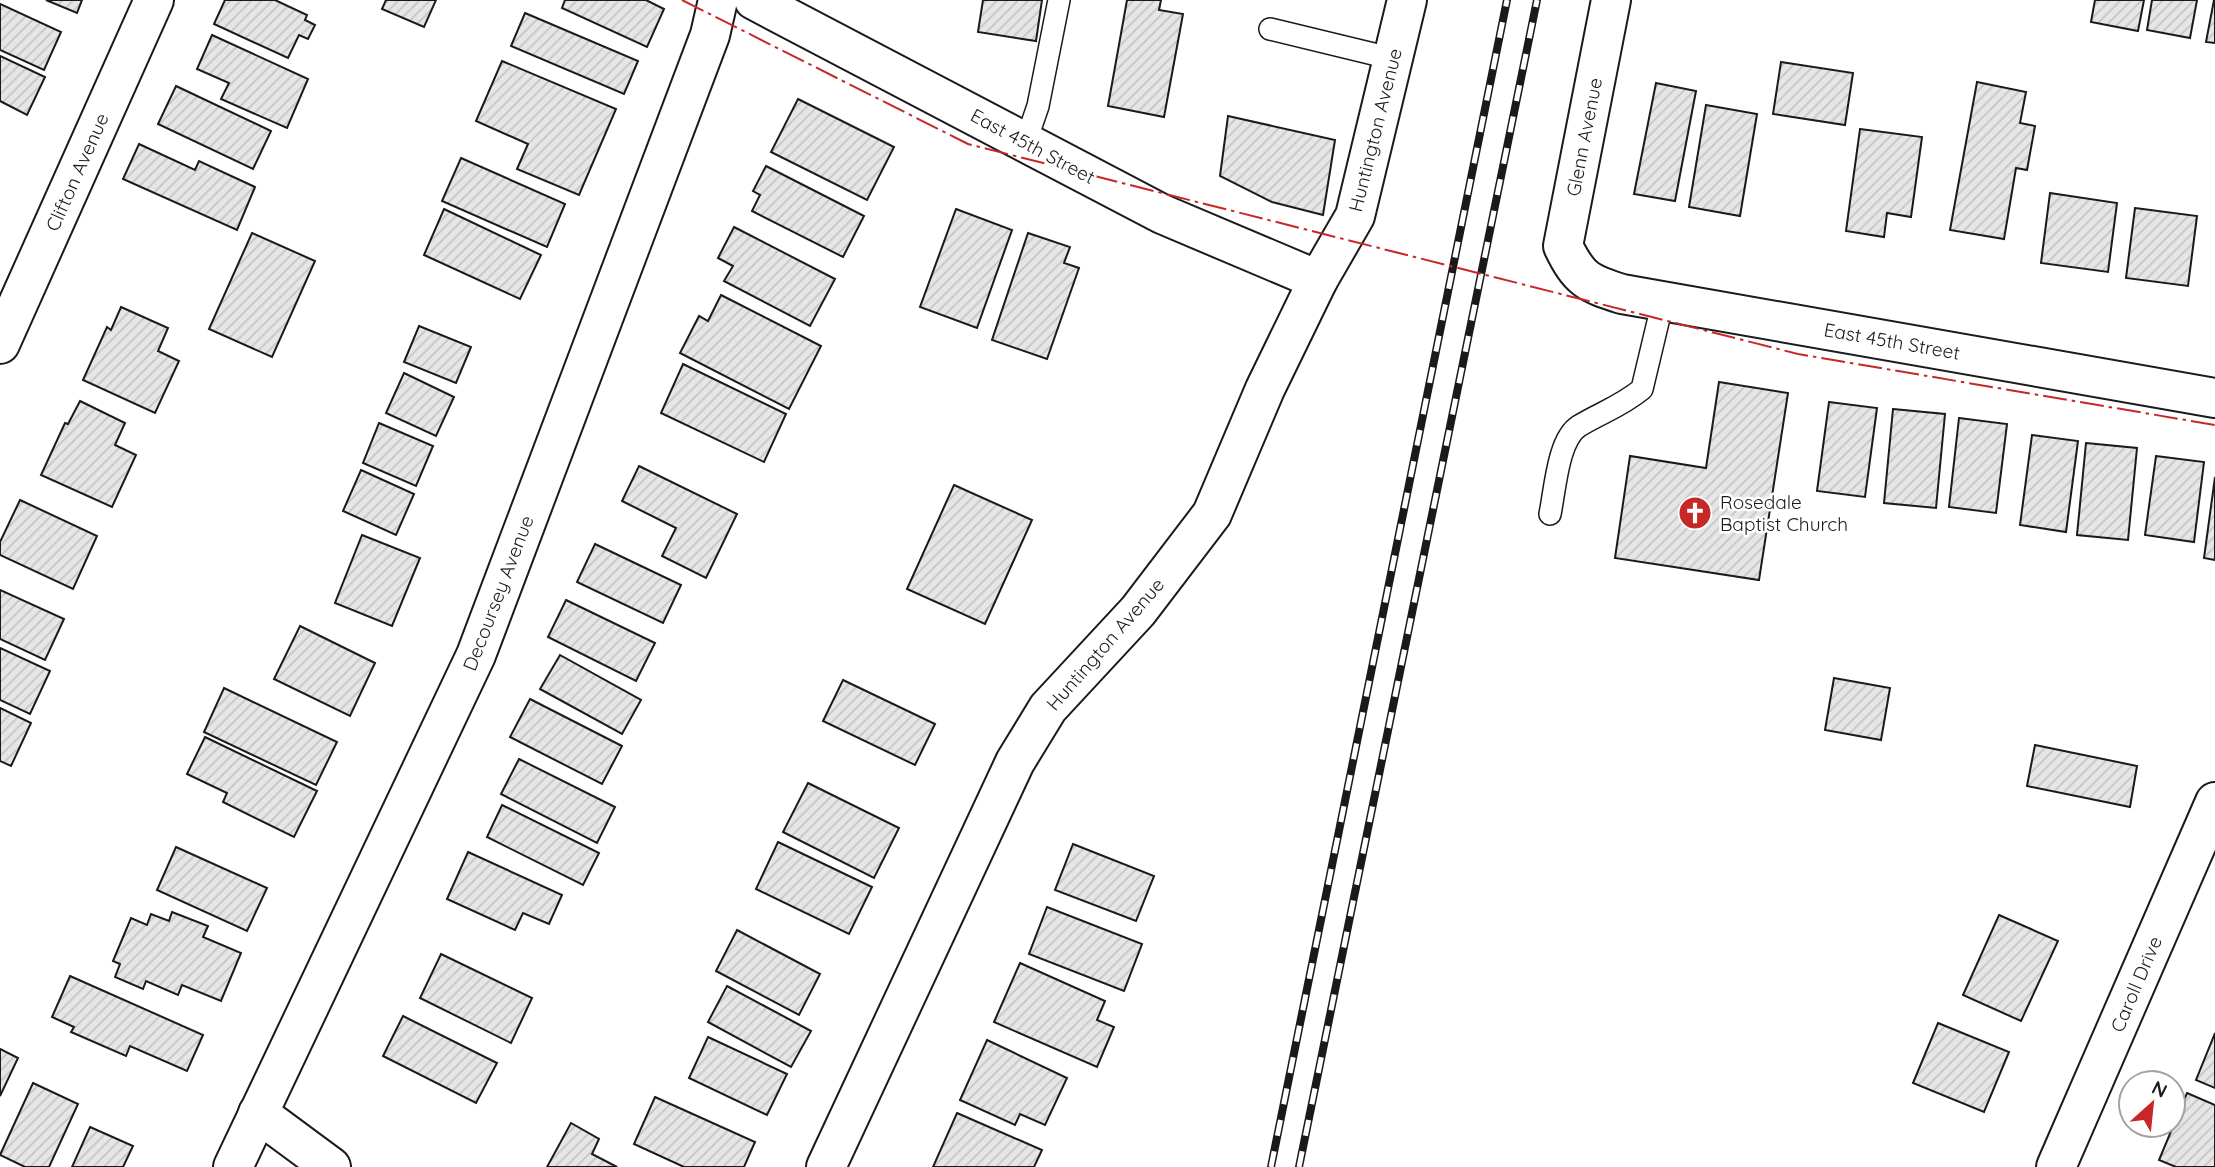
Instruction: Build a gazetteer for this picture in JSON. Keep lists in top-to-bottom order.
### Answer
{
  "streets": {
    "street": [
      "Huntington Avenue",
      "Glenn Avenue",
      "East 45th Street",
      "Clifton Avenue",
      "Decoursey Avenue",
      "Caroll Drive"
    ]
  },
  "crossings": [
    ["Huntington Avenue", "East 45th Street"],
    ["Glenn Avenue", "East 45th Street"]
  ],
  "places": {
    "church": ["Rosedale Baptist Church"]
  },
  "north": "top right"
}
